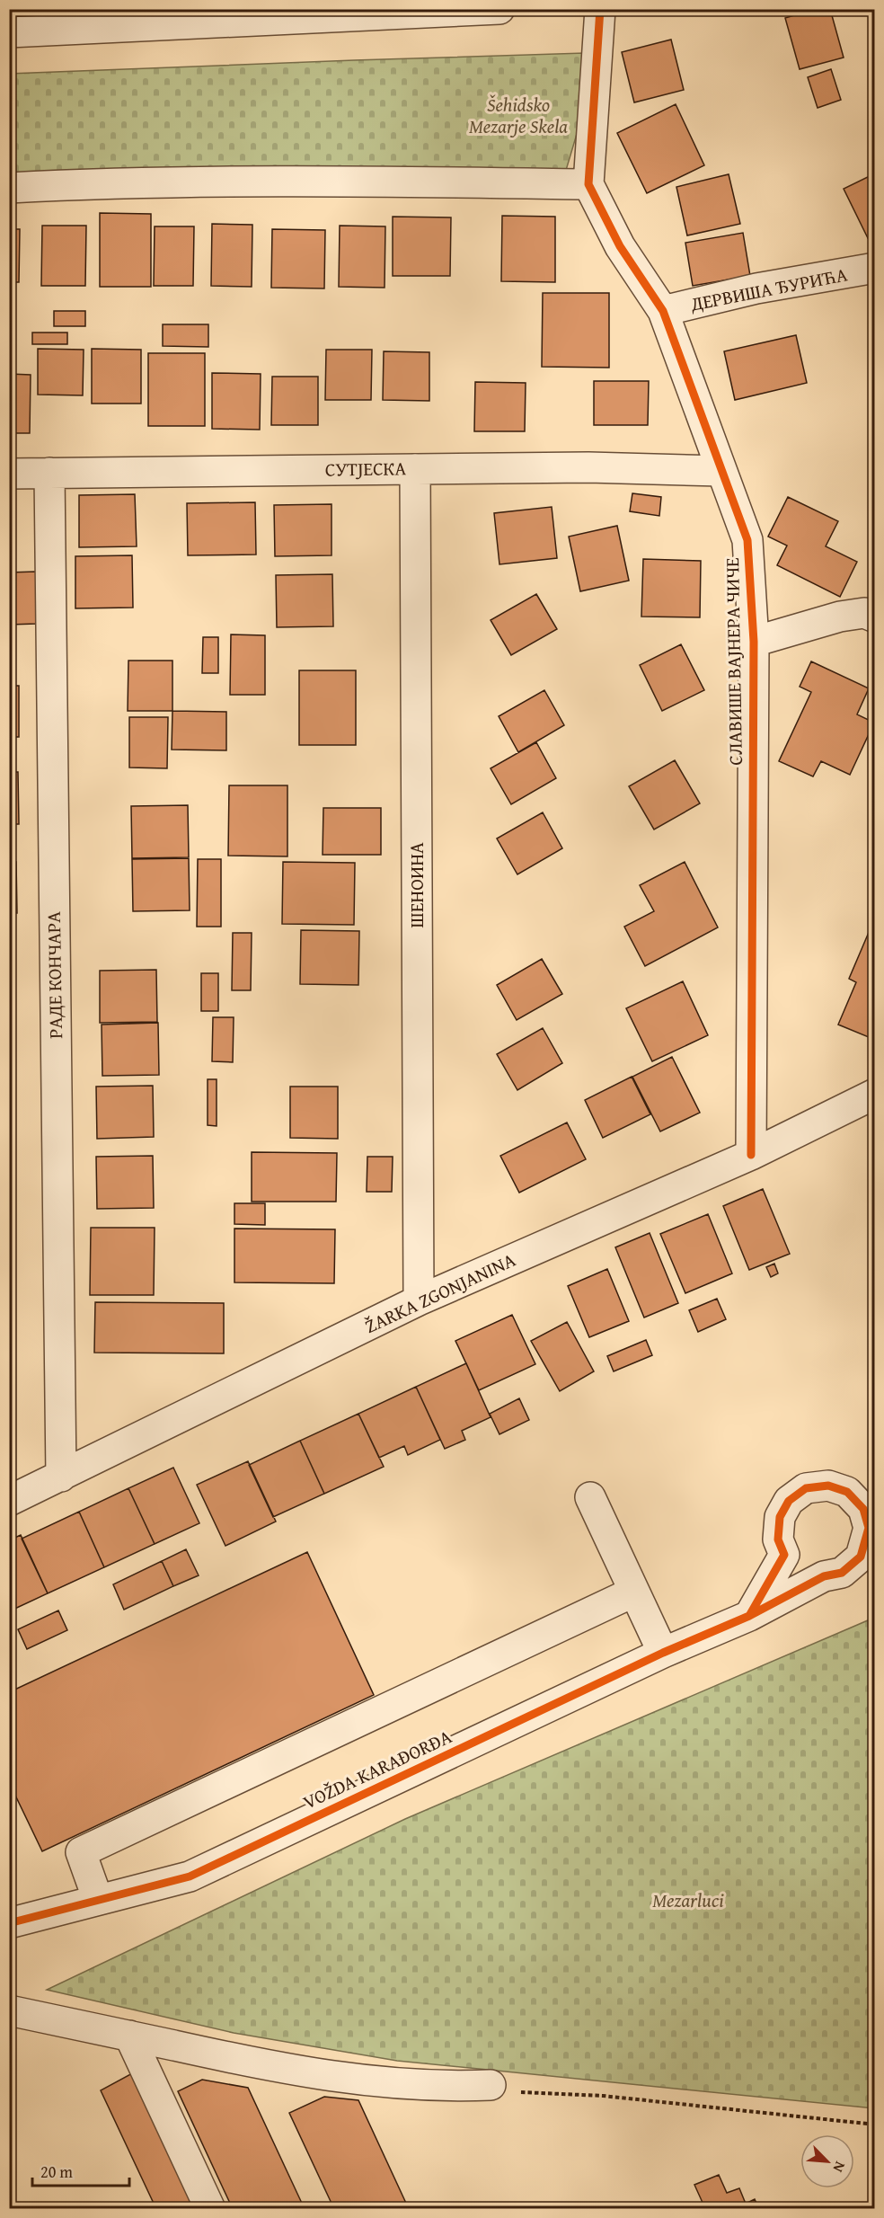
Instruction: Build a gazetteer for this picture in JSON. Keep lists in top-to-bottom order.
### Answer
{
  "streets": {
    "street": [
      "ДЕРВИША ЂУРИЋА",
      "СУТЈЕСКА",
      "СЛАВИШЕ ВАЈНЕРА ЧИЧЕ",
      "ШЕНОИНА",
      "РАДЕ КОНЧАРА",
      "ŽARKA ZGONJANINA",
      "VOŽDA KARAĐORĐA"
    ]
  },
  "crossings": [
    ["ДЕРВИША ЂУРИЋА", "СЛАВИШЕ ВАЈНЕРА ЧИЧЕ"],
    ["СУТЈЕСКА", "СЛАВИШЕ ВАЈНЕРА ЧИЧЕ"],
    ["СУТЈЕСКА", "ШЕНОИНА"],
    ["СУТЈЕСКА", "РАДЕ КОНЧАРА"],
    ["СЛАВИШЕ ВАЈНЕРА ЧИЧЕ", "ŽARKA ZGONJANINA"],
    ["ШЕНОИНА", "ŽARKA ZGONJANINA"],
    ["РАДЕ КОНЧАРА", "ŽARKA ZGONJANINA"]
  ],
  "parks": ["Šehidsko Mezarje Skela", "Mezarluci"],
  "scale_bar": "20 m",
  "north": "bottom right"
}
